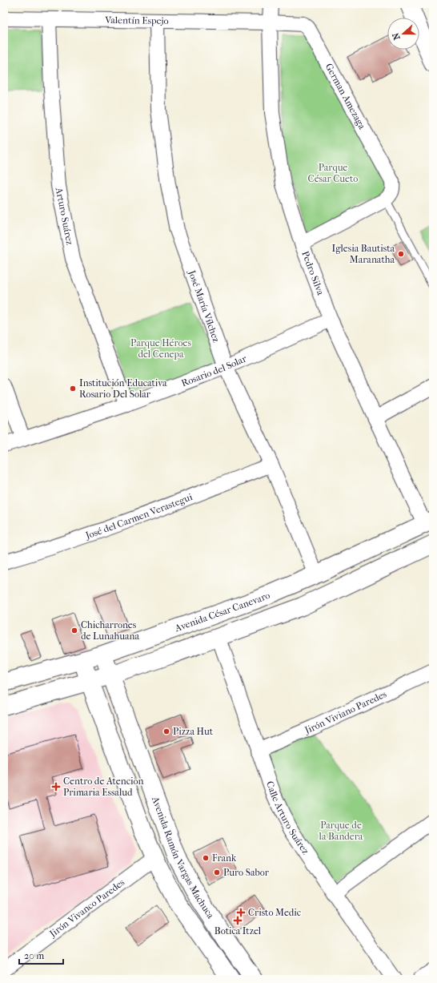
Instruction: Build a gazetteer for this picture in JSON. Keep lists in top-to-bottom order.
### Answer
{
  "streets": {
    "main road": ["Avenida César Canevaro", "Avenida Ramón Vargas Machuca"],
    "street": [
      "Valentín Espejo",
      "German Amezaga",
      "Arturo Suárez",
      "Pedro Silva",
      "José María Vílchez",
      "Rosario del Solar",
      "José del Carmen Verastegui",
      "Jirón Viviano Paredes",
      "Calle Arturo Suárez",
      "Jirón Vivanco Paredes"
    ]
  },
  "crossings": [
    ["Valentín Espejo", "German Amezaga"],
    ["Valentín Espejo", "Arturo Suárez"],
    ["Valentín Espejo", "Pedro Silva"],
    ["Valentín Espejo", "José María Vílchez"],
    ["German Amezaga", "Pedro Silva"],
    ["Arturo Suárez", "Rosario del Solar"],
    ["Pedro Silva", "Rosario del Solar"],
    ["Pedro Silva", "Avenida César Canevaro"],
    ["José María Vílchez", "Rosario del Solar"],
    ["José María Vílchez", "José del Carmen Verastegui"],
    ["José María Vílchez", "Avenida César Canevaro"],
    ["Avenida César Canevaro", "Avenida Ramón Vargas Machuca"],
    ["Jirón Viviano Paredes", "Calle Arturo Suárez"]
  ],
  "parks": ["Parque César Cueto", "Parque Héroes del Cenepa", "Parque de la Bandera"],
  "places": {
    "other": [
      "Iglesia Bautista Maranatha",
      "Institución Educativa Rosario Del Solar",
      "Chicharrones de Lunahuana",
      "Pizza Hut",
      "Frank",
      "Puro Sabor"
    ],
    "health": ["Centro de Atencion Primaria Essalud", "Cristo Medic", "Botica Itzel"]
  },
  "scale_bar": "20 m",
  "north": "left"
}
